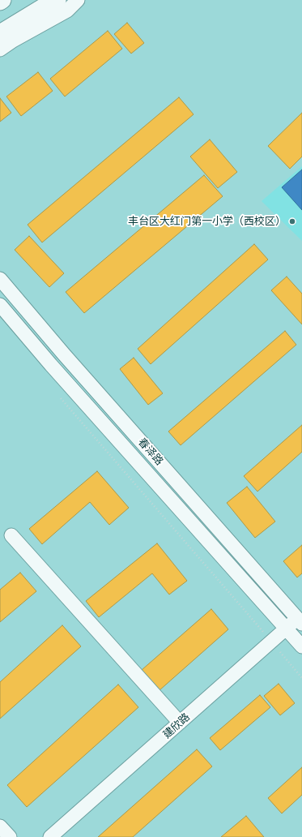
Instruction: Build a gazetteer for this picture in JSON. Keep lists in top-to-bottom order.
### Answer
{
  "streets": {
    "street": ["春泽路", "建欣路"]
  },
  "crossings": [
    ["春泽路", "建欣路"]
  ],
  "places": ["丰台区大红门第一小学（西校区）"]
}
